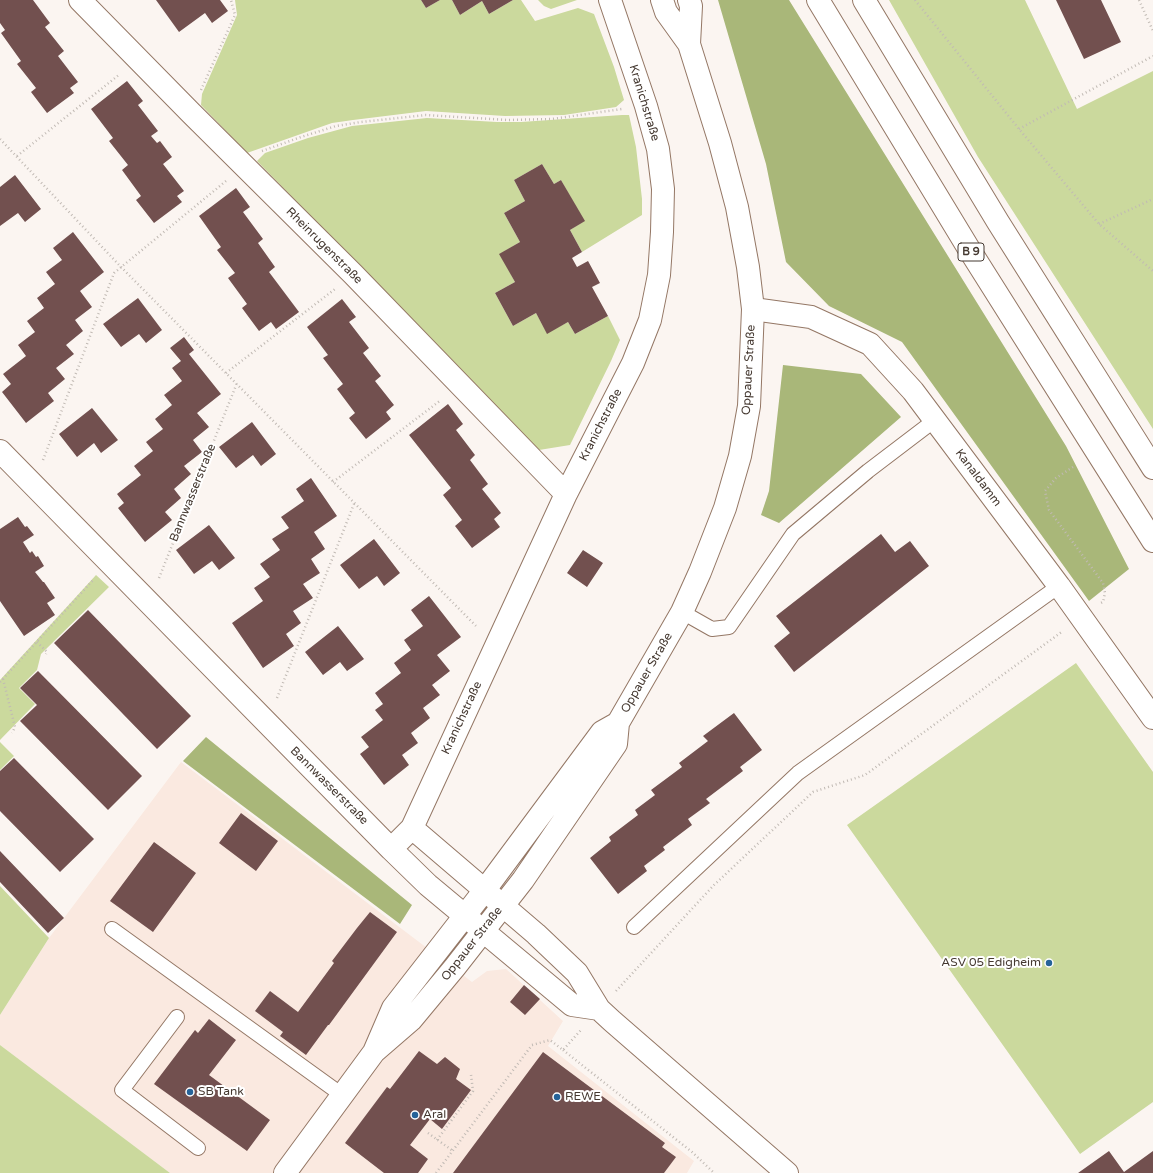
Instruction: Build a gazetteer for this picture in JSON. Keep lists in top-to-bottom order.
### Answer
{
  "streets": {
    "main road": [
      "Kranichstraße",
      "Rheinrugenstraße",
      "B 9",
      "Oppauer Straße",
      "Kanaldamm",
      "Bannwasserstraße"
    ]
  },
  "crossings": [
    ["Kranichstraße", "Rheinrugenstraße"],
    ["Oppauer Straße", "Kanaldamm"],
    ["Oppauer Straße", "Bannwasserstraße"]
  ],
  "places": [
    "ASV 05 Edigheim",
    "SB Tank",
    "REWE",
    "Aral"
  ]
}
